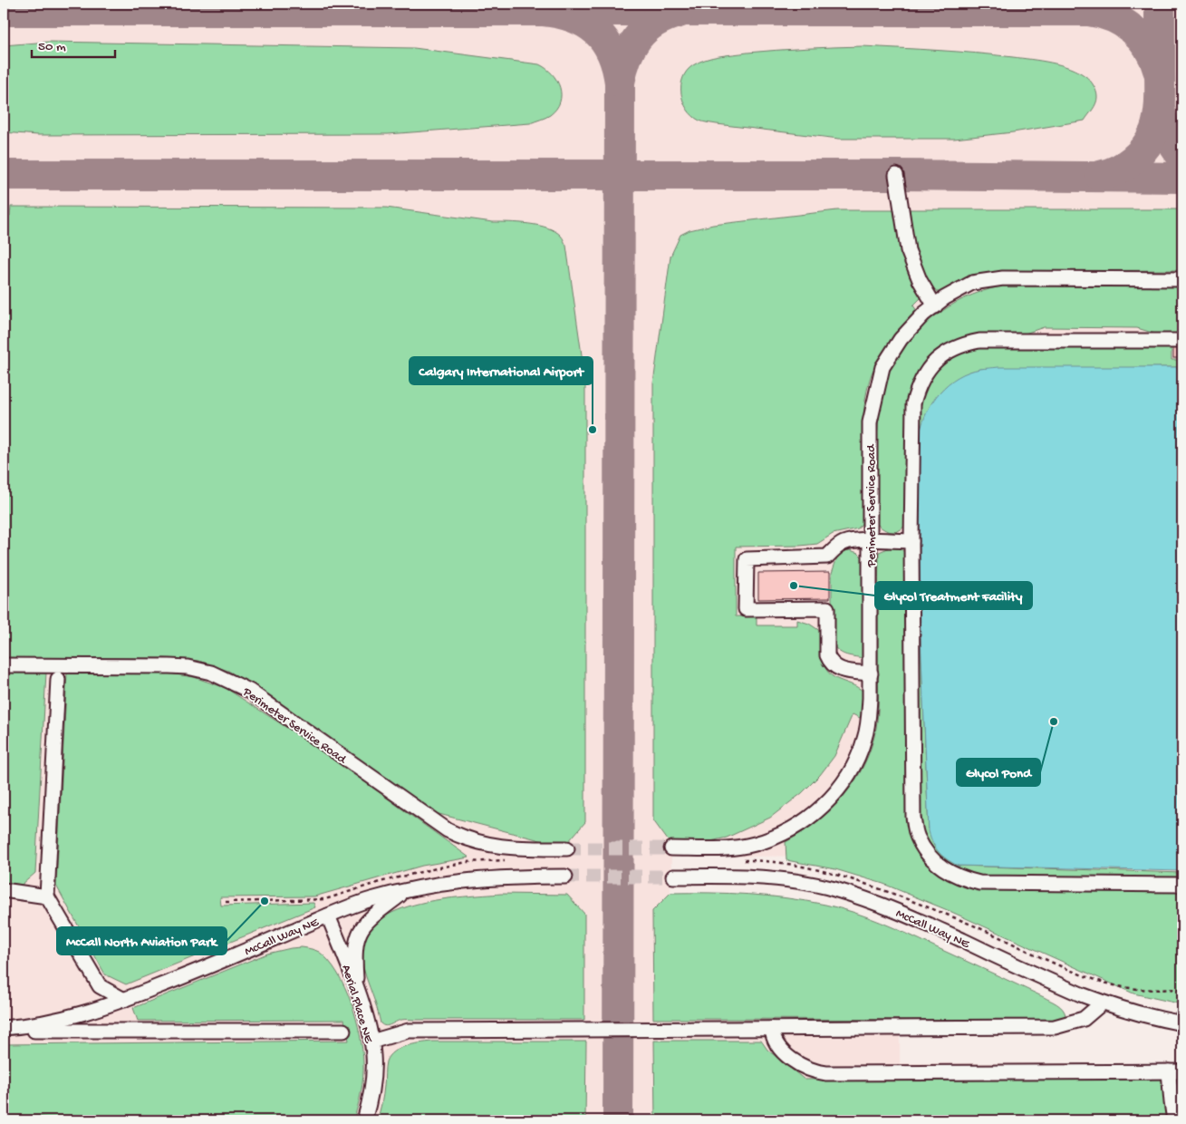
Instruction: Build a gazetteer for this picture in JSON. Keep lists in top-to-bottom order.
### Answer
{
  "streets": {
    "street": ["Perimeter Service Road", "McCall Way NE", "Aerial Place NE"]
  },
  "crossings": [
    ["McCall Way NE", "Aerial Place NE"]
  ],
  "places": [
    "Calgary International Airport",
    "Glycol Treatment Facility",
    "Glycol Pond",
    "McCall North Aviation Park"
  ],
  "scale_bar": "50 m"
}
